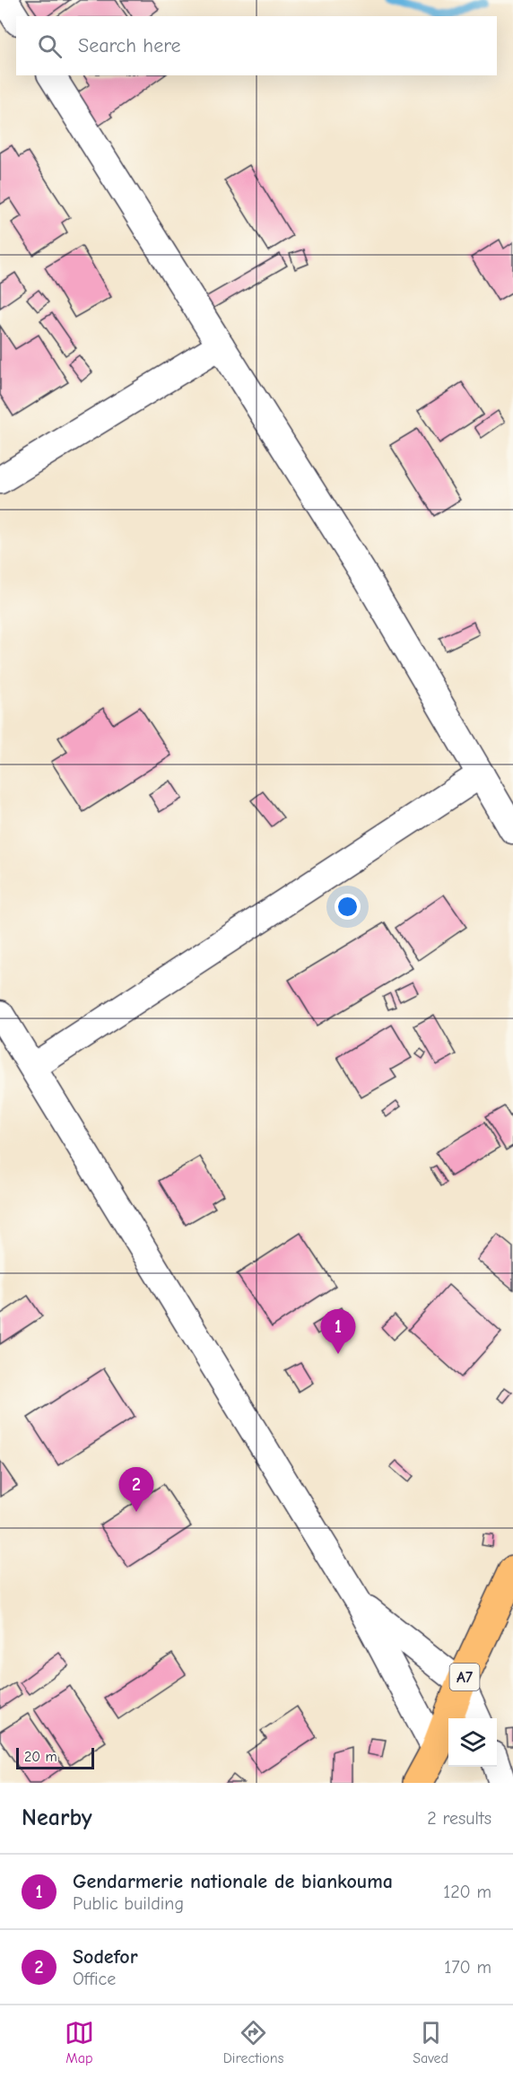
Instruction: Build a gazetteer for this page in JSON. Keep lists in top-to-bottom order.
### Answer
{
  "streets": {
    "main road": ["A7"]
  },
  "scale_bar": "20 m",
  "page": {
    "search": "Search here",
    "pins": ["1", "2"],
    "scale": "20 m",
    "heading": ["Nearby", "2 results"],
    "list": [
      {
        "mark": "1",
        "name": "Gendarmerie nationale de biankouma",
        "note": "Public building",
        "value": "120 m"
      },
      {
        "mark": "2",
        "name": "Sodefor",
        "note": "Office",
        "value": "170 m"
      }
    ],
    "nav": ["Map", "Directions", "Saved"]
  }
}
